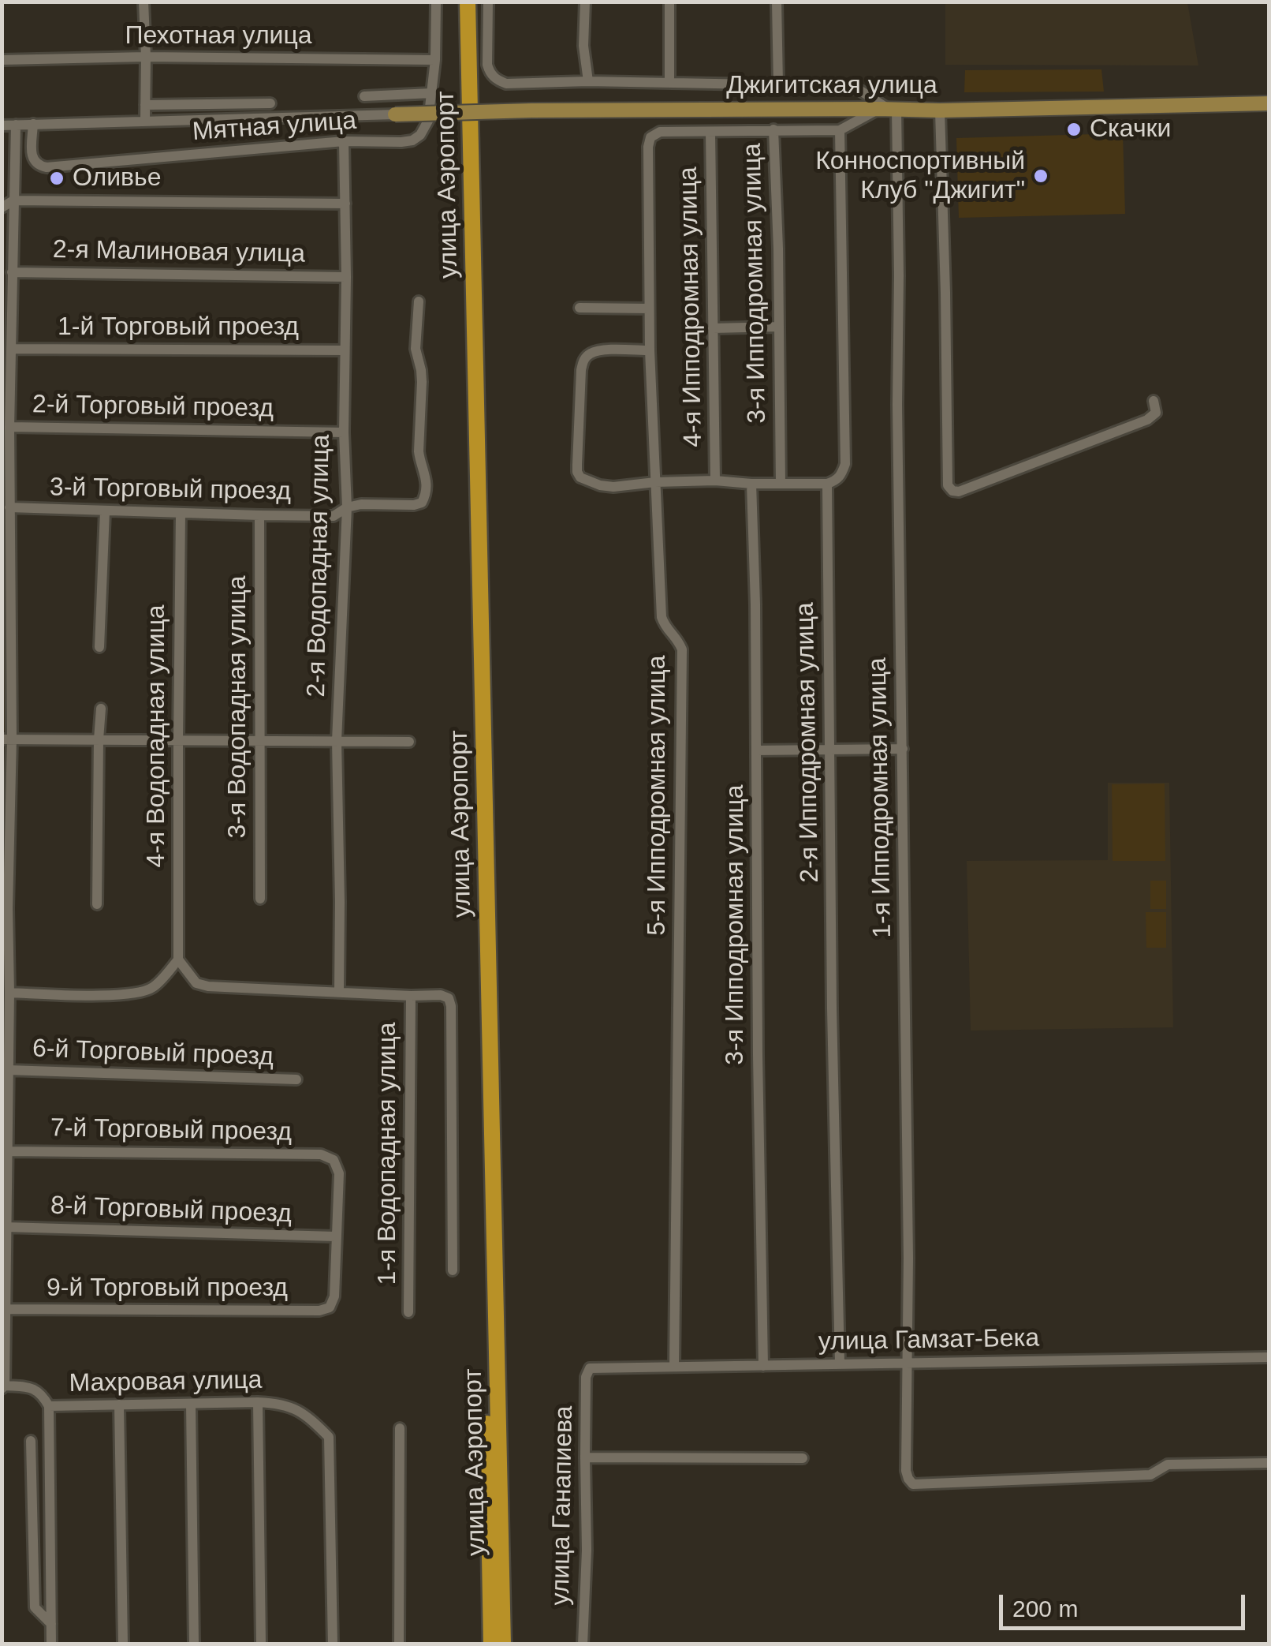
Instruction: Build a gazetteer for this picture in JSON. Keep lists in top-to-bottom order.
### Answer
{
  "streets": {
    "main road": ["улица Аэропорт"],
    "street": [
      "Пехотная улица",
      "Джигитская улица",
      "Мятная улица",
      "2-я Малиновая улица",
      "3-я Ипподромная улица",
      "4-я Ипподромная улица",
      "1-й Торговый проезд",
      "2-й Торговый проезд",
      "3-й Торговый проезд",
      "2-я Водопадная улица",
      "3-я Водопадная улица",
      "4-я Водопадная улица",
      "2-я Ипподромная улица",
      "5-я Ипподромная улица",
      "1-я Ипподромная улица",
      "6-й Торговый проезд",
      "7-й Торговый проезд",
      "1-я Водопадная улица",
      "8-й Торговый проезд",
      "9-й Торговый проезд",
      "улица Гамзат-Бека",
      "Махровая улица",
      "улица Ганапиева"
    ]
  },
  "crossings": [
    ["Пехотная улица", "Мятная улица"],
    ["Джигитская улица", "1-я Ипподромная улица"],
    ["Мятная улица", "2-я Водопадная улица"],
    ["2-я Малиновая улица", "2-я Водопадная улица"],
    ["3-я Ипподромная улица", "улица Гамзат-Бека"],
    ["4-я Ипподромная улица", "5-я Ипподромная улица"],
    ["1-й Торговый проезд", "2-я Водопадная улица"],
    ["2-й Торговый проезд", "2-я Водопадная улица"],
    ["3-й Торговый проезд", "2-я Водопадная улица"],
    ["3-й Торговый проезд", "3-я Водопадная улица"],
    ["3-й Торговый проезд", "4-я Водопадная улица"],
    ["2-я Ипподромная улица", "улица Гамзат-Бека"],
    ["5-я Ипподромная улица", "улица Гамзат-Бека"],
    ["1-я Ипподромная улица", "улица Гамзат-Бека"],
    ["7-й Торговый проезд", "8-й Торговый проезд"],
    ["7-й Торговый проезд", "9-й Торговый проезд"],
    ["8-й Торговый проезд", "9-й Торговый проезд"],
    ["улица Гамзат-Бека", "улица Ганапиева"]
  ],
  "places": ["Скачки", "Конноспортивный Клуб \"Джигит\"", "Оливье"],
  "scale_bar": "200 m"
}
